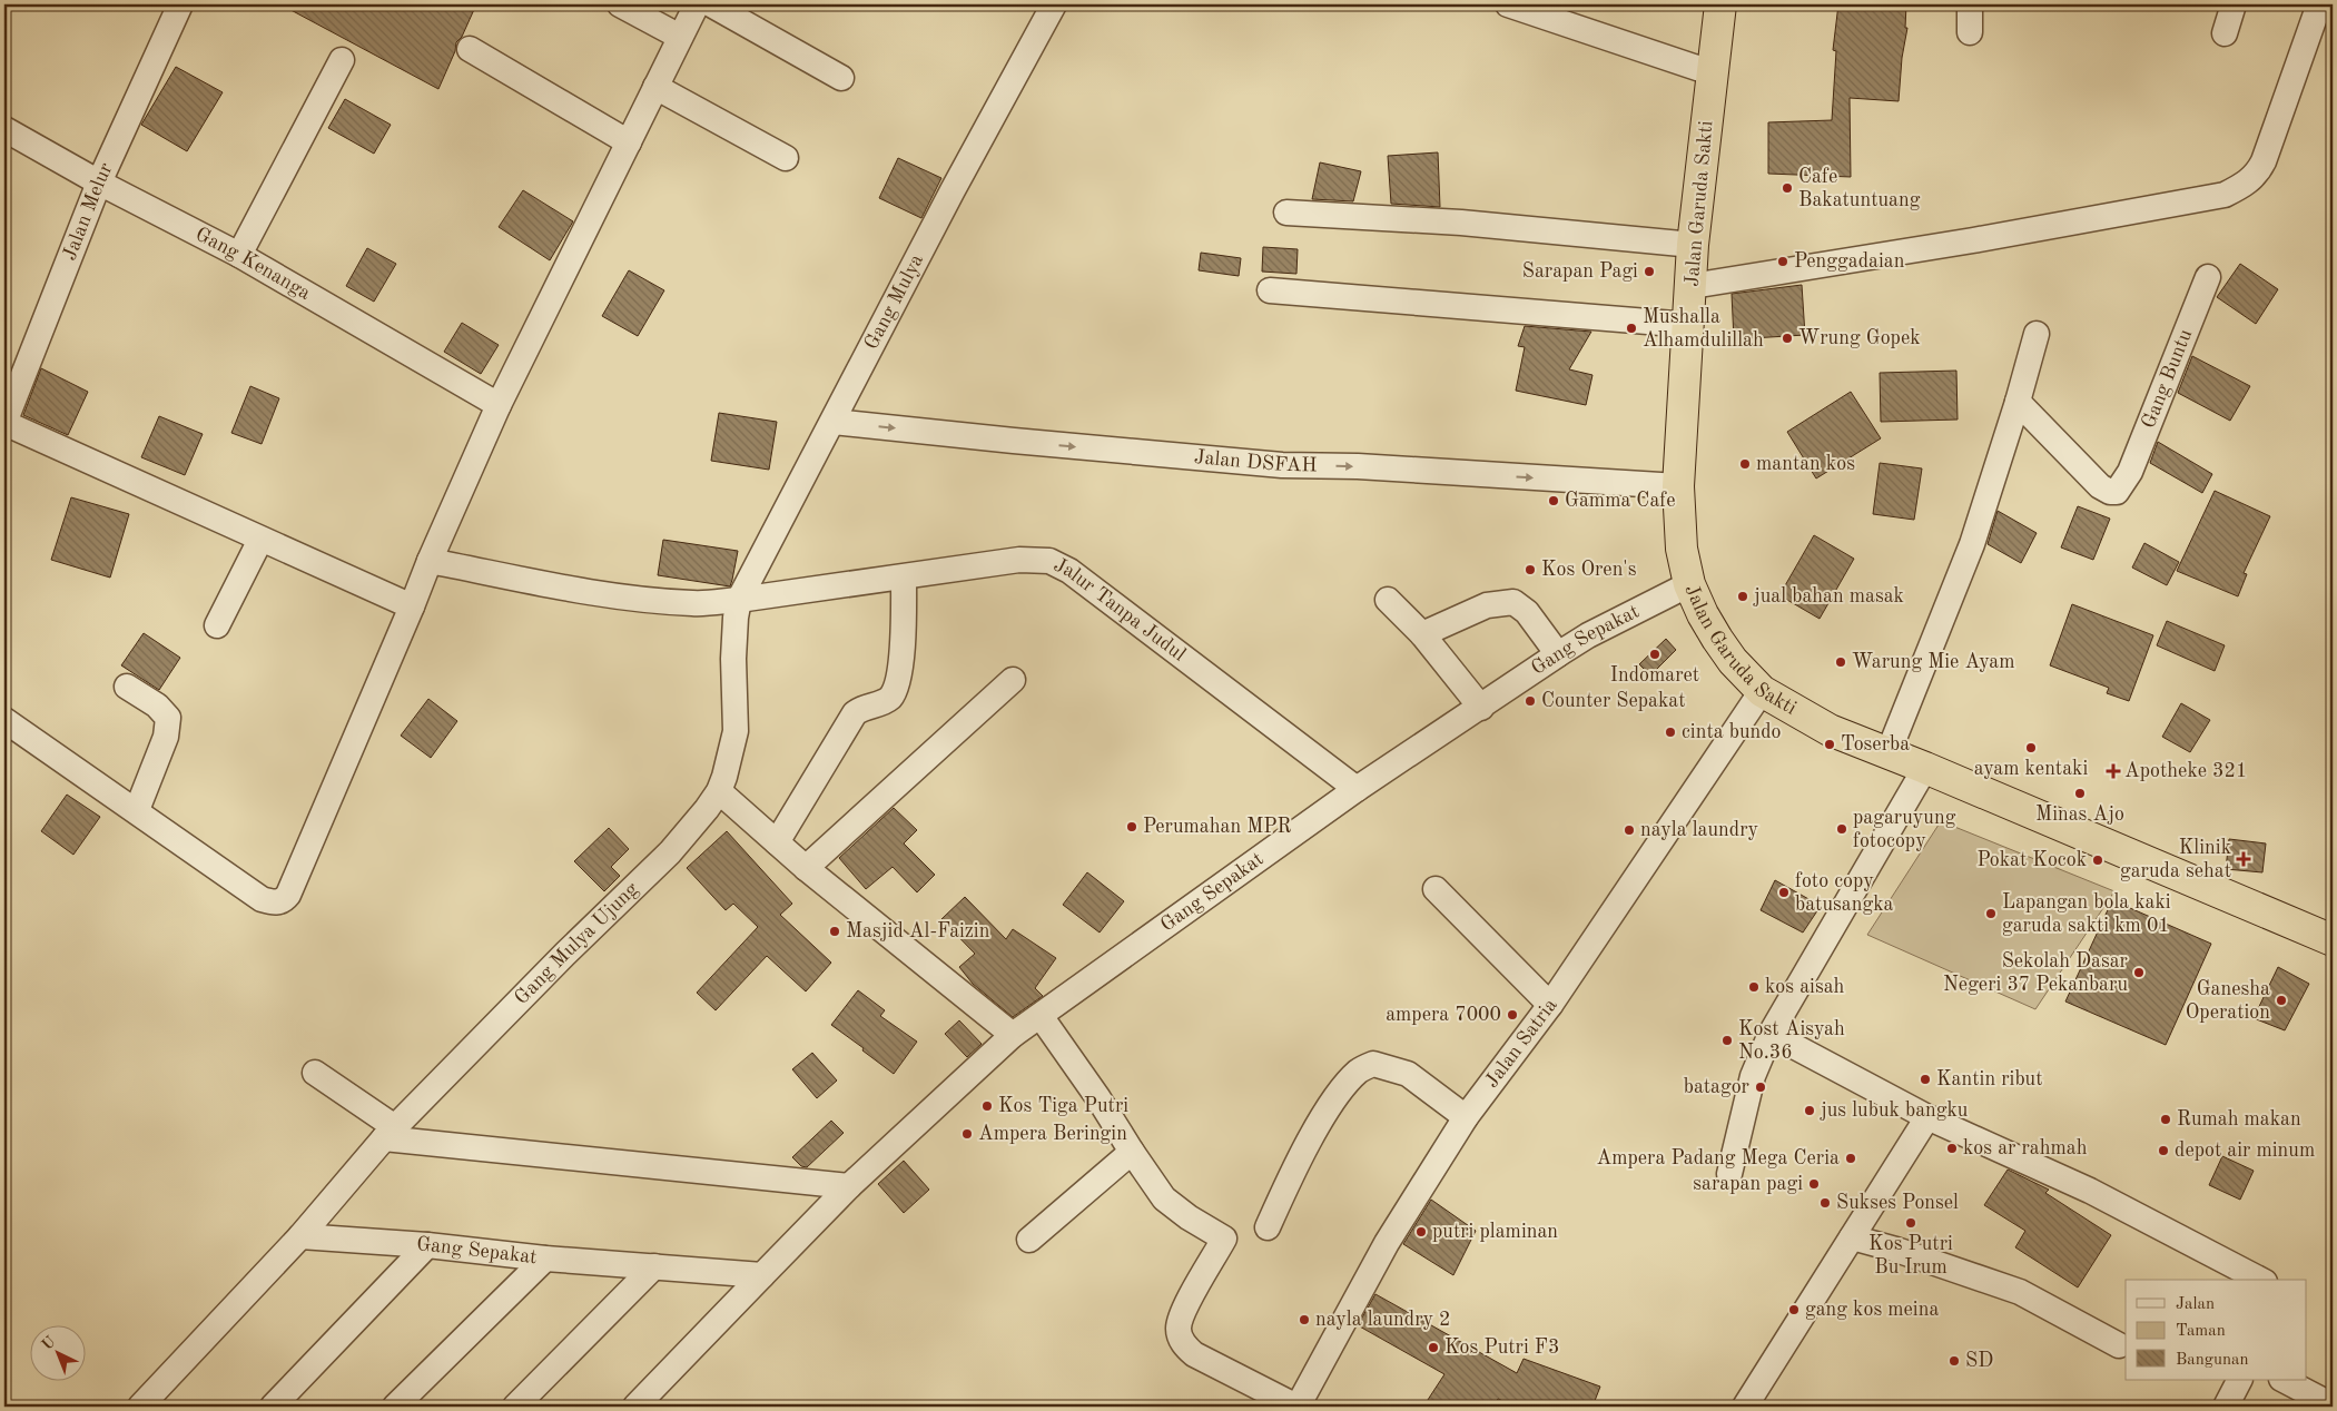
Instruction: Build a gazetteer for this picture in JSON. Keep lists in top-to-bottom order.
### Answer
{
  "streets": {
    "highway": ["Jalan Garuda Sakti"],
    "street": [
      "Jalan Melur",
      "Gang Kenanga",
      "Gang Mulya",
      "Gang Buntu",
      "Jalan DSFAH",
      "Jalur Tanpa Judul",
      "Gang Sepakat",
      "Gang Mulya Ujung",
      "Jalan Satria"
    ]
  },
  "crossings": [
    ["Jalan Garuda Sakti", "Jalan DSFAH"],
    ["Jalan Garuda Sakti", "Gang Sepakat"],
    ["Jalan Garuda Sakti", "Jalan Satria"],
    ["Jalan Melur", "Gang Kenanga"],
    ["Gang Mulya", "Jalan DSFAH"],
    ["Gang Mulya", "Jalur Tanpa Judul"],
    ["Gang Mulya", "Gang Mulya Ujung"],
    ["Jalur Tanpa Judul", "Gang Sepakat"],
    ["Jalur Tanpa Judul", "Gang Mulya Ujung"],
    ["Gang Sepakat", "Gang Mulya Ujung"]
  ],
  "places": {
    "other": [
      "Cafe Bakatuntuang",
      "Penggadaian",
      "Sarapan Pagi",
      "Mushalla Alhamdulillah",
      "Wrung Gopek",
      "mantan kos",
      "Gamma Cafe",
      "Kos Oren's",
      "jual bahan masak",
      "Indomaret",
      "Warung Mie Ayam",
      "Counter Sepakat",
      "cinta bundo",
      "Toserba",
      "ayam kentaki",
      "Minas Ajo",
      "Perumahan MPR",
      "pagaruyung fotocopy",
      "nayla laundry",
      "Pokat Kocok",
      "foto copy batusangka",
      "Lapangan bola kaki garuda sakti km 01",
      "Masjid Al-Faizin",
      "Sekolah Dasar Negeri 37 Pekanbaru",
      "kos aisah",
      "Ganesha Operation",
      "ampera 7000",
      "Kost Aisyah No.36",
      "Kantin ribut",
      "batagor",
      "Kos Tiga Putri",
      "jus lubuk bangku",
      "Rumah makan",
      "Ampera Beringin",
      "kos ar rahmah",
      "depot air minum",
      "Ampera Padang Mega Ceria",
      "sarapan pagi",
      "Sukses Ponsel",
      "Kos Putri Bu Irum",
      "putri plaminan",
      "gang kos meina",
      "nayla laundry 2",
      "Kos Putri F3",
      "SD"
    ],
    "health": ["Apotheke 321", "Klinik garuda sehat"]
  },
  "legend": ["Jalan", "Taman", "Bangunan"],
  "north": "top left"
}
